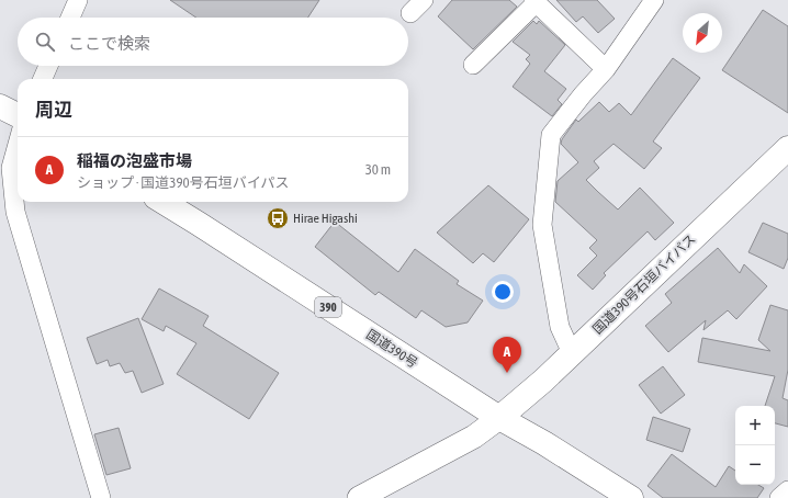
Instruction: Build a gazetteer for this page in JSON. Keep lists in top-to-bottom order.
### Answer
{
  "streets": {
    "highway": ["国道390号石垣バイパス", "390", "国道390号"]
  },
  "crossings": [
    ["国道390号石垣バイパス", "国道390号"]
  ],
  "places": {
    "bus stop": ["Hirae Higashi"]
  },
  "north": "bottom left",
  "page": {
    "search": "ここで検索",
    "heading": "周辺",
    "list": [
      {
        "mark": "A",
        "name": "稲福の泡盛市場",
        "note": "ショップ · 国道390号石垣バイパス",
        "value": "30 m"
      }
    ],
    "pins": "A",
    "map_buttons": ["+", "−"]
  }
}
